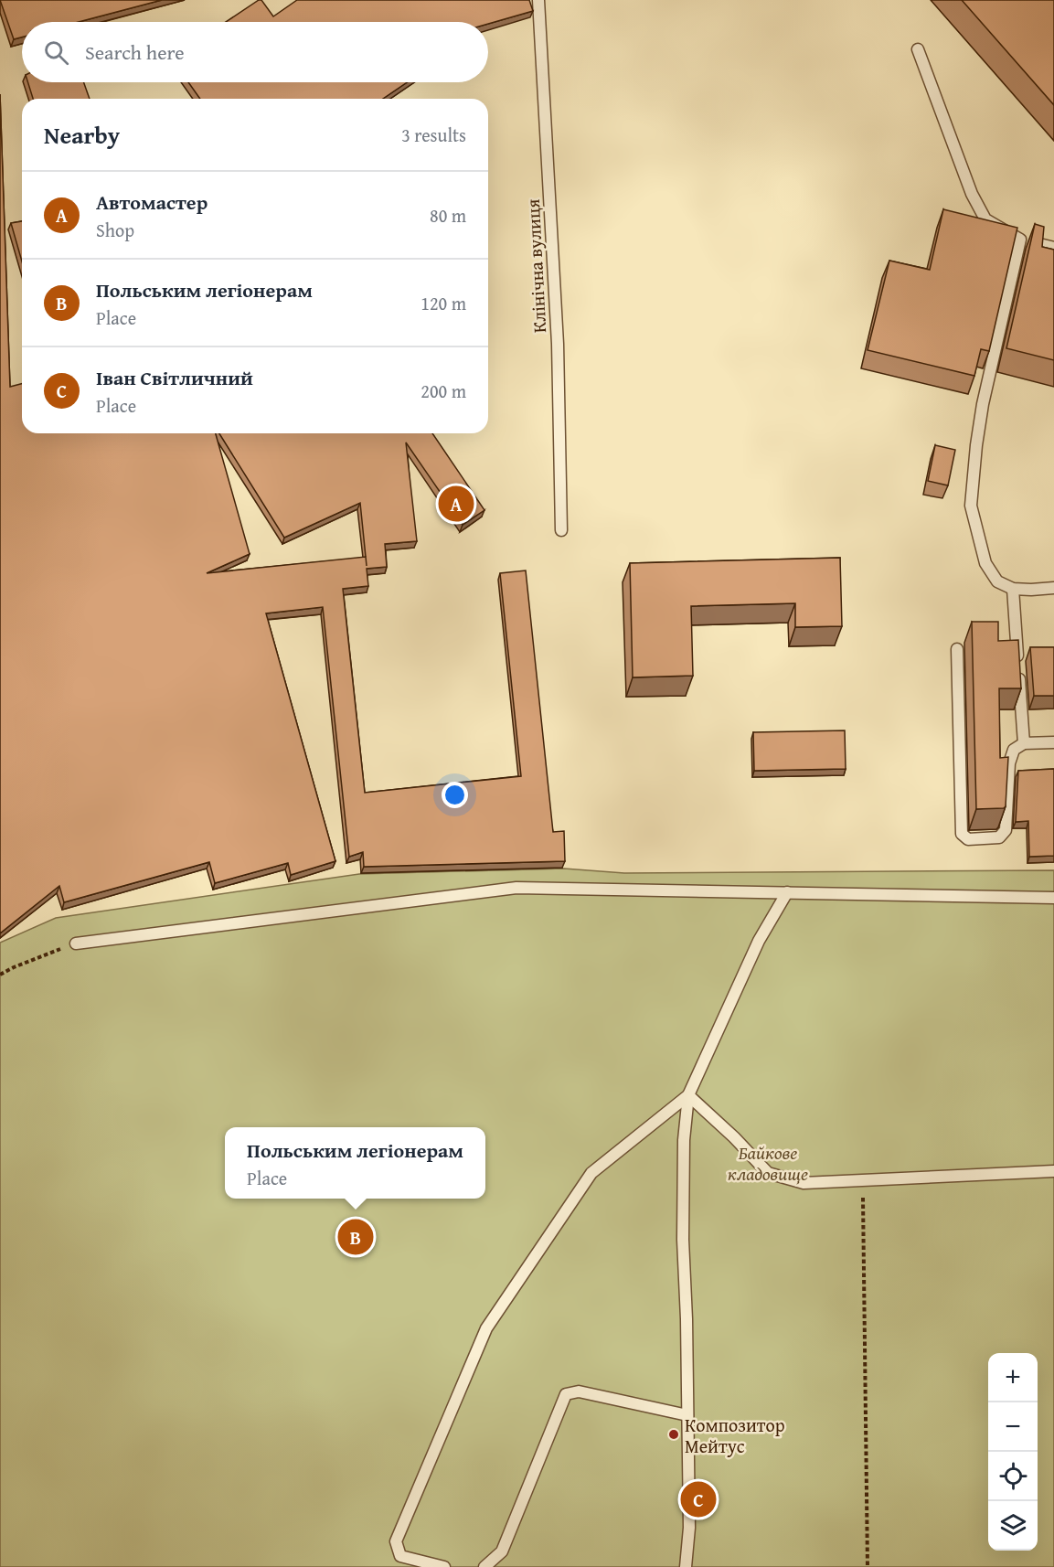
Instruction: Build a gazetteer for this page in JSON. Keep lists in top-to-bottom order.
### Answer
{
  "streets": {
    "lane": ["Клінічна вулиця"]
  },
  "parks": ["Байкове кладовище"],
  "places": ["Композитор Мейтус"],
  "page": {
    "search": "Search here",
    "heading": ["Nearby", "3 results"],
    "list": [
      {
        "mark": "A",
        "name": "Автомастер",
        "note": "Shop",
        "value": "80 m"
      },
      {
        "mark": "B",
        "name": "Польським легіонерам",
        "note": "Place",
        "value": "120 m"
      },
      {
        "mark": "C",
        "name": "Іван Світличний",
        "note": "Place",
        "value": "200 m"
      }
    ],
    "pins": ["A", "B", "C"],
    "popup": ["Польським легіонерам", "Place"],
    "map_buttons": ["+", "−"]
  }
}
